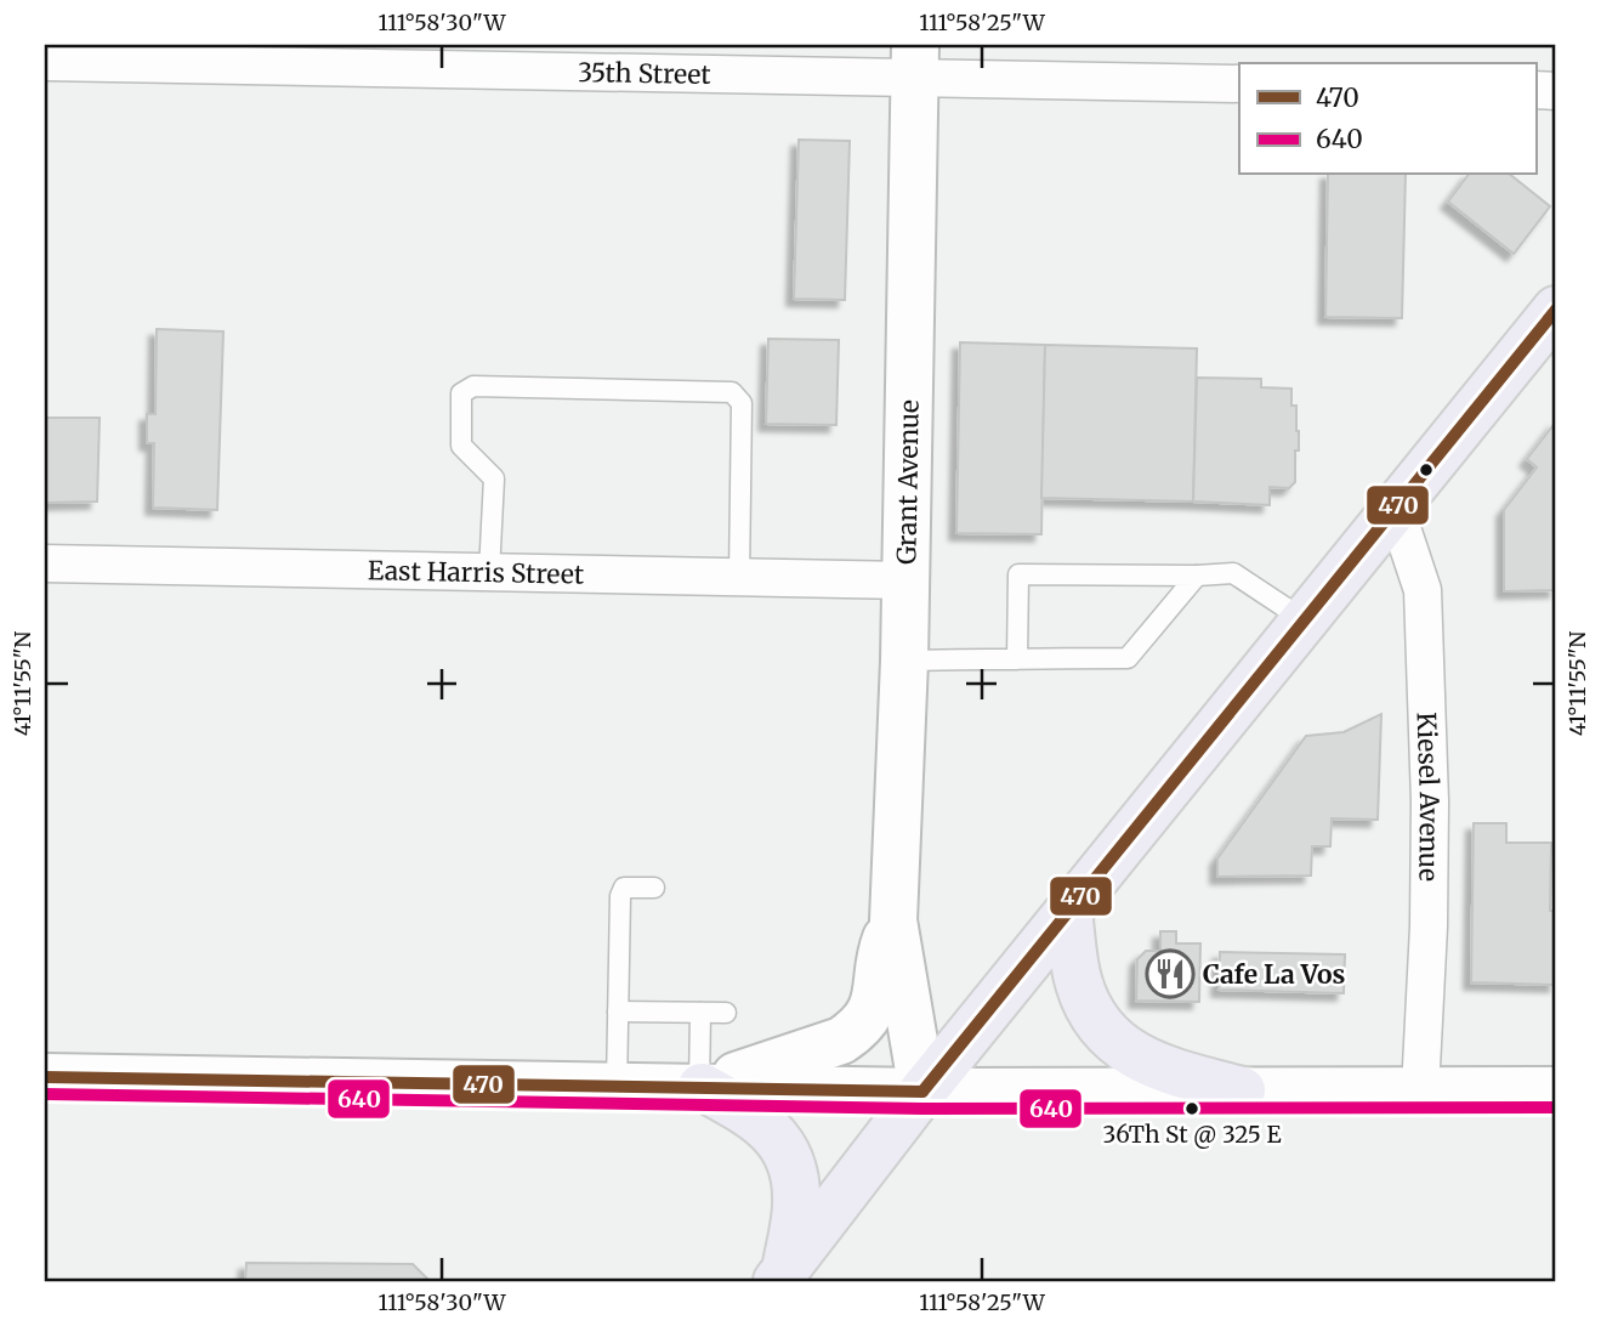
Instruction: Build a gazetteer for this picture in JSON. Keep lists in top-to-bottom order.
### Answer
{
  "streets": {
    "main road": ["Grant Avenue"],
    "street": ["35th Street", "East Harris Street", "Kiesel Avenue"]
  },
  "crossings": [
    ["35th Street", "Grant Avenue"],
    ["Grant Avenue", "East Harris Street"]
  ],
  "places": {
    "restaurant": ["Cafe La Vos"],
    "other": ["36Th St @ 325 E"]
  },
  "lines": ["transit line 470", "transit line 640"],
  "legend": ["470", "640"],
  "coordinates": ["111°58'30\"W", "111°58'25\"W", "41°11'55\"N"]
}
